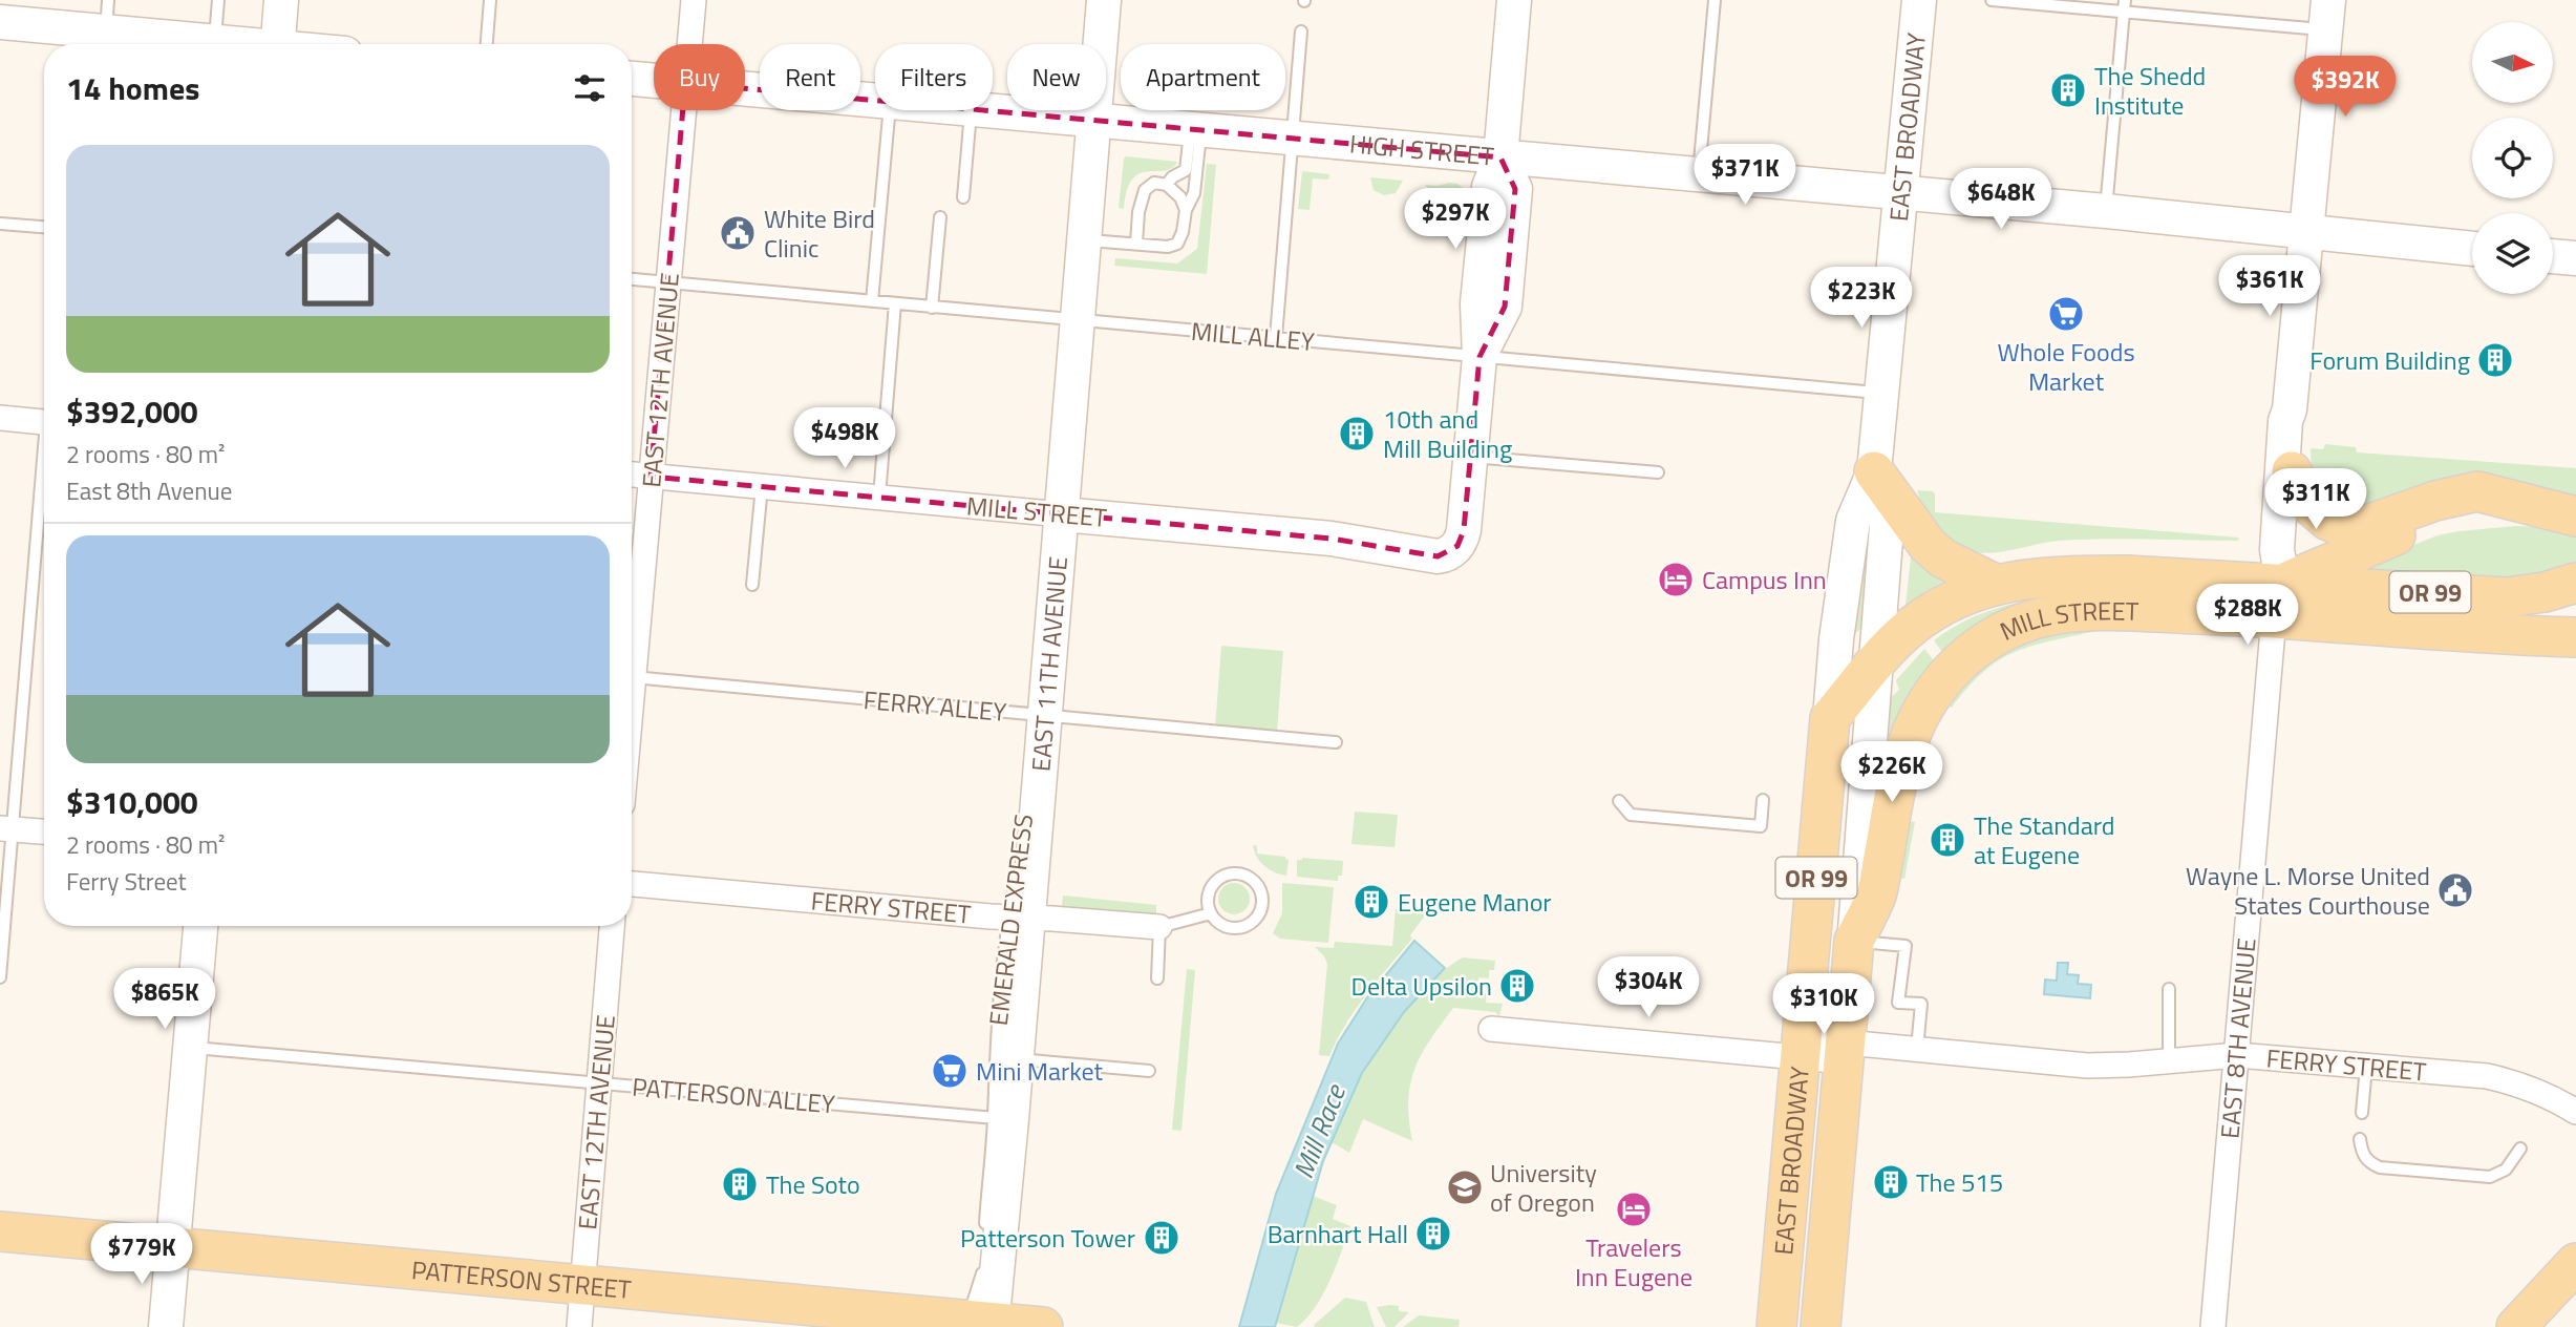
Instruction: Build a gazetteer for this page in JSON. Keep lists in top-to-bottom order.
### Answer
{
  "streets": {
    "main road": [
      "EAST BROADWAY",
      "MILL STREET",
      "OR 99",
      "PATTERSON STREET"
    ],
    "street": [
      "HIGH STREET",
      "EAST 12TH AVENUE",
      "EAST 11TH AVENUE",
      "FERRY STREET",
      "EAST 8TH AVENUE"
    ],
    "lane": [
      "MILL ALLEY",
      "FERRY ALLEY",
      "EMERALD EXPRESS",
      "PATTERSON ALLEY"
    ]
  },
  "crossings": [
    ["EAST BROADWAY", "HIGH STREET"],
    ["EAST BROADWAY", "MILL ALLEY"],
    ["EAST BROADWAY", "MILL STREET"],
    ["EAST BROADWAY", "FERRY STREET"],
    ["HIGH STREET", "EAST 11TH AVENUE"],
    ["HIGH STREET", "EAST 8TH AVENUE"],
    ["MILL ALLEY", "EAST 12TH AVENUE"],
    ["MILL ALLEY", "EAST 11TH AVENUE"],
    ["EAST 12TH AVENUE", "MILL STREET"],
    ["EAST 12TH AVENUE", "PATTERSON ALLEY"],
    ["EAST 12TH AVENUE", "PATTERSON STREET"],
    ["MILL STREET", "OR 99"],
    ["MILL STREET", "EAST 11TH AVENUE"],
    ["MILL STREET", "EAST 8TH AVENUE"],
    ["OR 99", "EAST 8TH AVENUE"],
    ["EAST 11TH AVENUE", "FERRY ALLEY"],
    ["EAST 11TH AVENUE", "FERRY STREET"],
    ["EAST 11TH AVENUE", "EMERALD EXPRESS"],
    ["EAST 11TH AVENUE", "PATTERSON ALLEY"],
    ["EAST 11TH AVENUE", "PATTERSON STREET"],
    ["FERRY STREET", "EMERALD EXPRESS"],
    ["FERRY STREET", "EAST 8TH AVENUE"],
    ["EMERALD EXPRESS", "PATTERSON ALLEY"]
  ],
  "water": ["Mill Race"],
  "places": {
    "building": [
      "The Shedd Institute",
      "Forum Building",
      "10th and Mill Building",
      "The Standard at Eugene",
      "Eugene Manor",
      "Delta Upsilon",
      "The 515",
      "The Soto",
      "Barnhart Hall",
      "Patterson Tower"
    ],
    "public building": ["White Bird Clinic", "Wayne L. Morse United States Courthouse"],
    "supermarket": ["Whole Foods Market", "Mini Market"],
    "hotel": ["Campus Inn", "Travelers Inn Eugene"],
    "school or university": ["University of Oregon"]
  },
  "north": "right",
  "page": {
    "chip": [
      "Buy",
      "Rent",
      "Filters",
      "New",
      "Apartment"
    ],
    "heading": "14 homes",
    "price": [
      "$392K",
      "$371K",
      "$648K",
      "$297K",
      "$361K",
      "$223K",
      "$498K",
      "$311K",
      "$288K",
      "$226K",
      "$304K",
      "$865K",
      "$310K",
      "$779K"
    ],
    "list": [
      {
        "name": "$392,000",
        "note": "2 rooms · 80 m² · East 8th Avenue"
      },
      {
        "name": "$310,000",
        "note": "2 rooms · 80 m² · Ferry Street"
      }
    ]
  }
}
